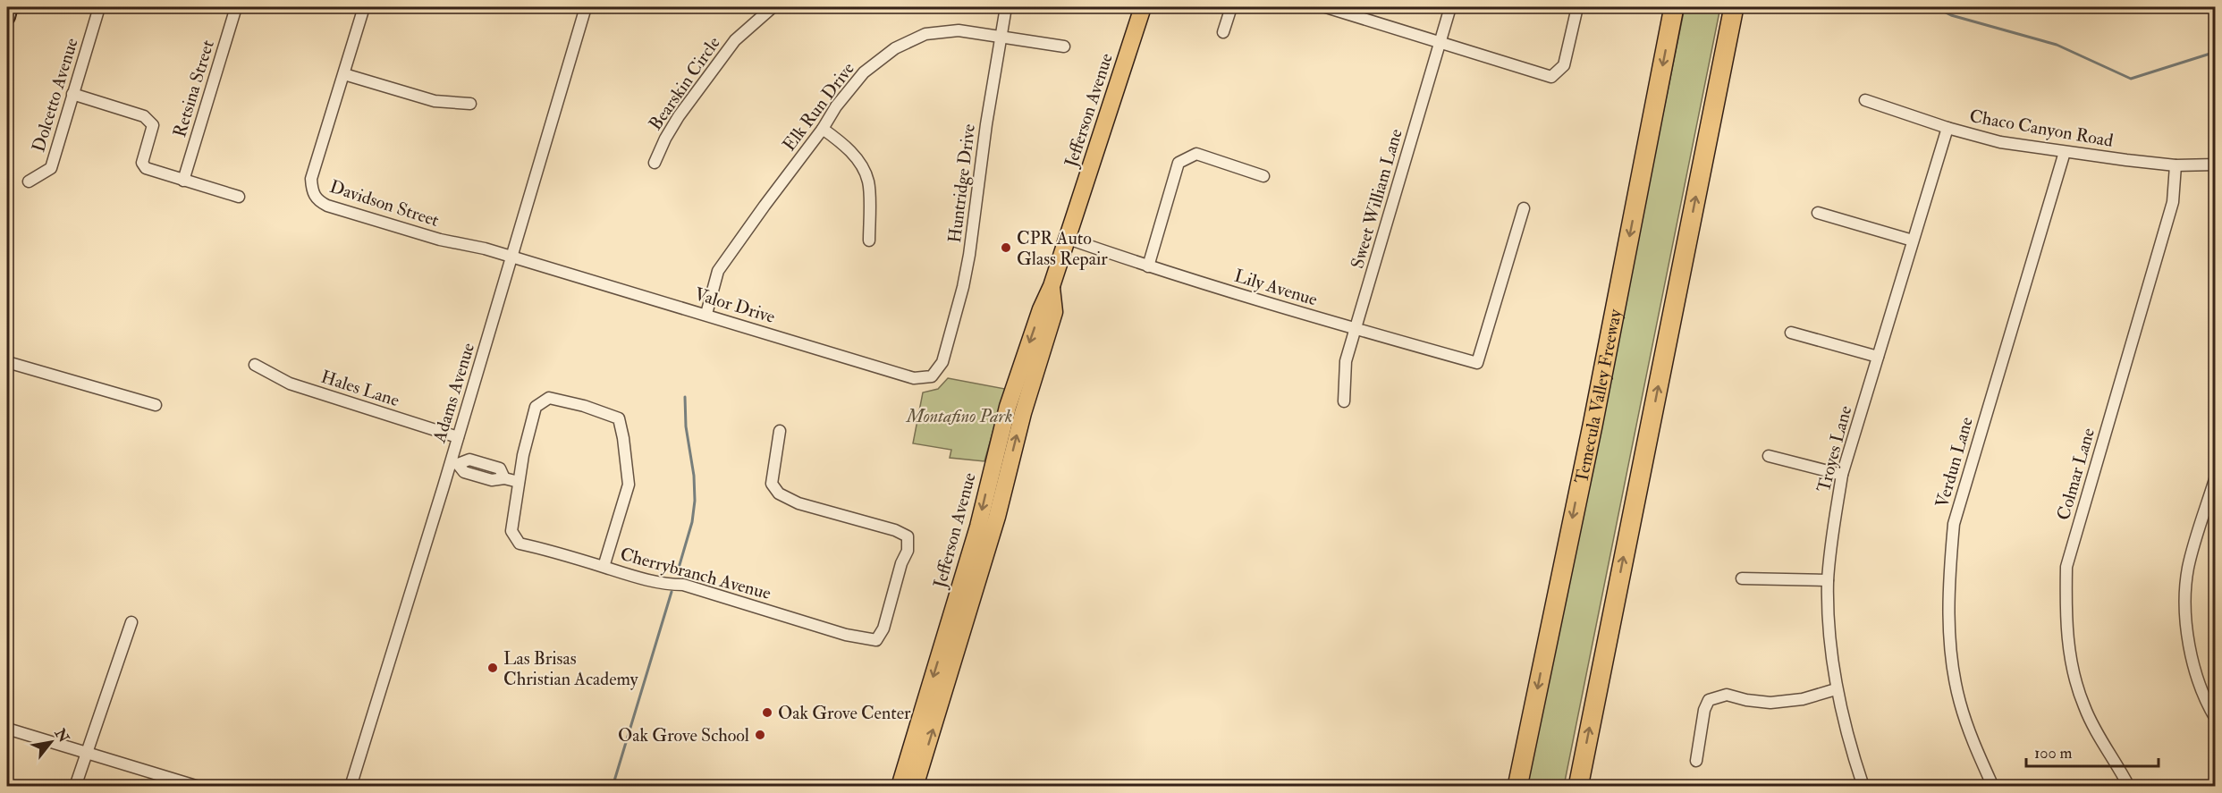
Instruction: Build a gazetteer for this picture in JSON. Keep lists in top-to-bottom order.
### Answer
{
  "streets": {
    "highway": ["Temecula Valley Freeway"],
    "main road": ["Jefferson Avenue"],
    "street": [
      "Bearskin Circle",
      "Retsina Street",
      "Dolcetto Avenue",
      "Elk Run Drive",
      "Chaco Canyon Road",
      "Huntridge Drive",
      "Sweet William Lane",
      "Davidson Street",
      "Lily Avenue",
      "Valor Drive",
      "Hales Lane",
      "Adams Avenue",
      "Troyes Lane",
      "Verdun Lane",
      "Colmar Lane",
      "Cherrybranch Avenue"
    ]
  },
  "crossings": [
    ["Elk Run Drive", "Huntridge Drive"],
    ["Elk Run Drive", "Valor Drive"],
    ["Jefferson Avenue", "Lily Avenue"],
    ["Chaco Canyon Road", "Troyes Lane"],
    ["Chaco Canyon Road", "Verdun Lane"],
    ["Chaco Canyon Road", "Colmar Lane"],
    ["Huntridge Drive", "Valor Drive"],
    ["Sweet William Lane", "Lily Avenue"],
    ["Davidson Street", "Valor Drive"],
    ["Davidson Street", "Adams Avenue"],
    ["Valor Drive", "Adams Avenue"],
    ["Hales Lane", "Adams Avenue"]
  ],
  "parks": ["Montafino Park"],
  "places": [
    "CPR Auto Glass Repair",
    "Las Brisas Christian Academy",
    "Oak Grove Center",
    "Oak Grove School"
  ],
  "scale_bar": "100 m",
  "north": "top right"
}
